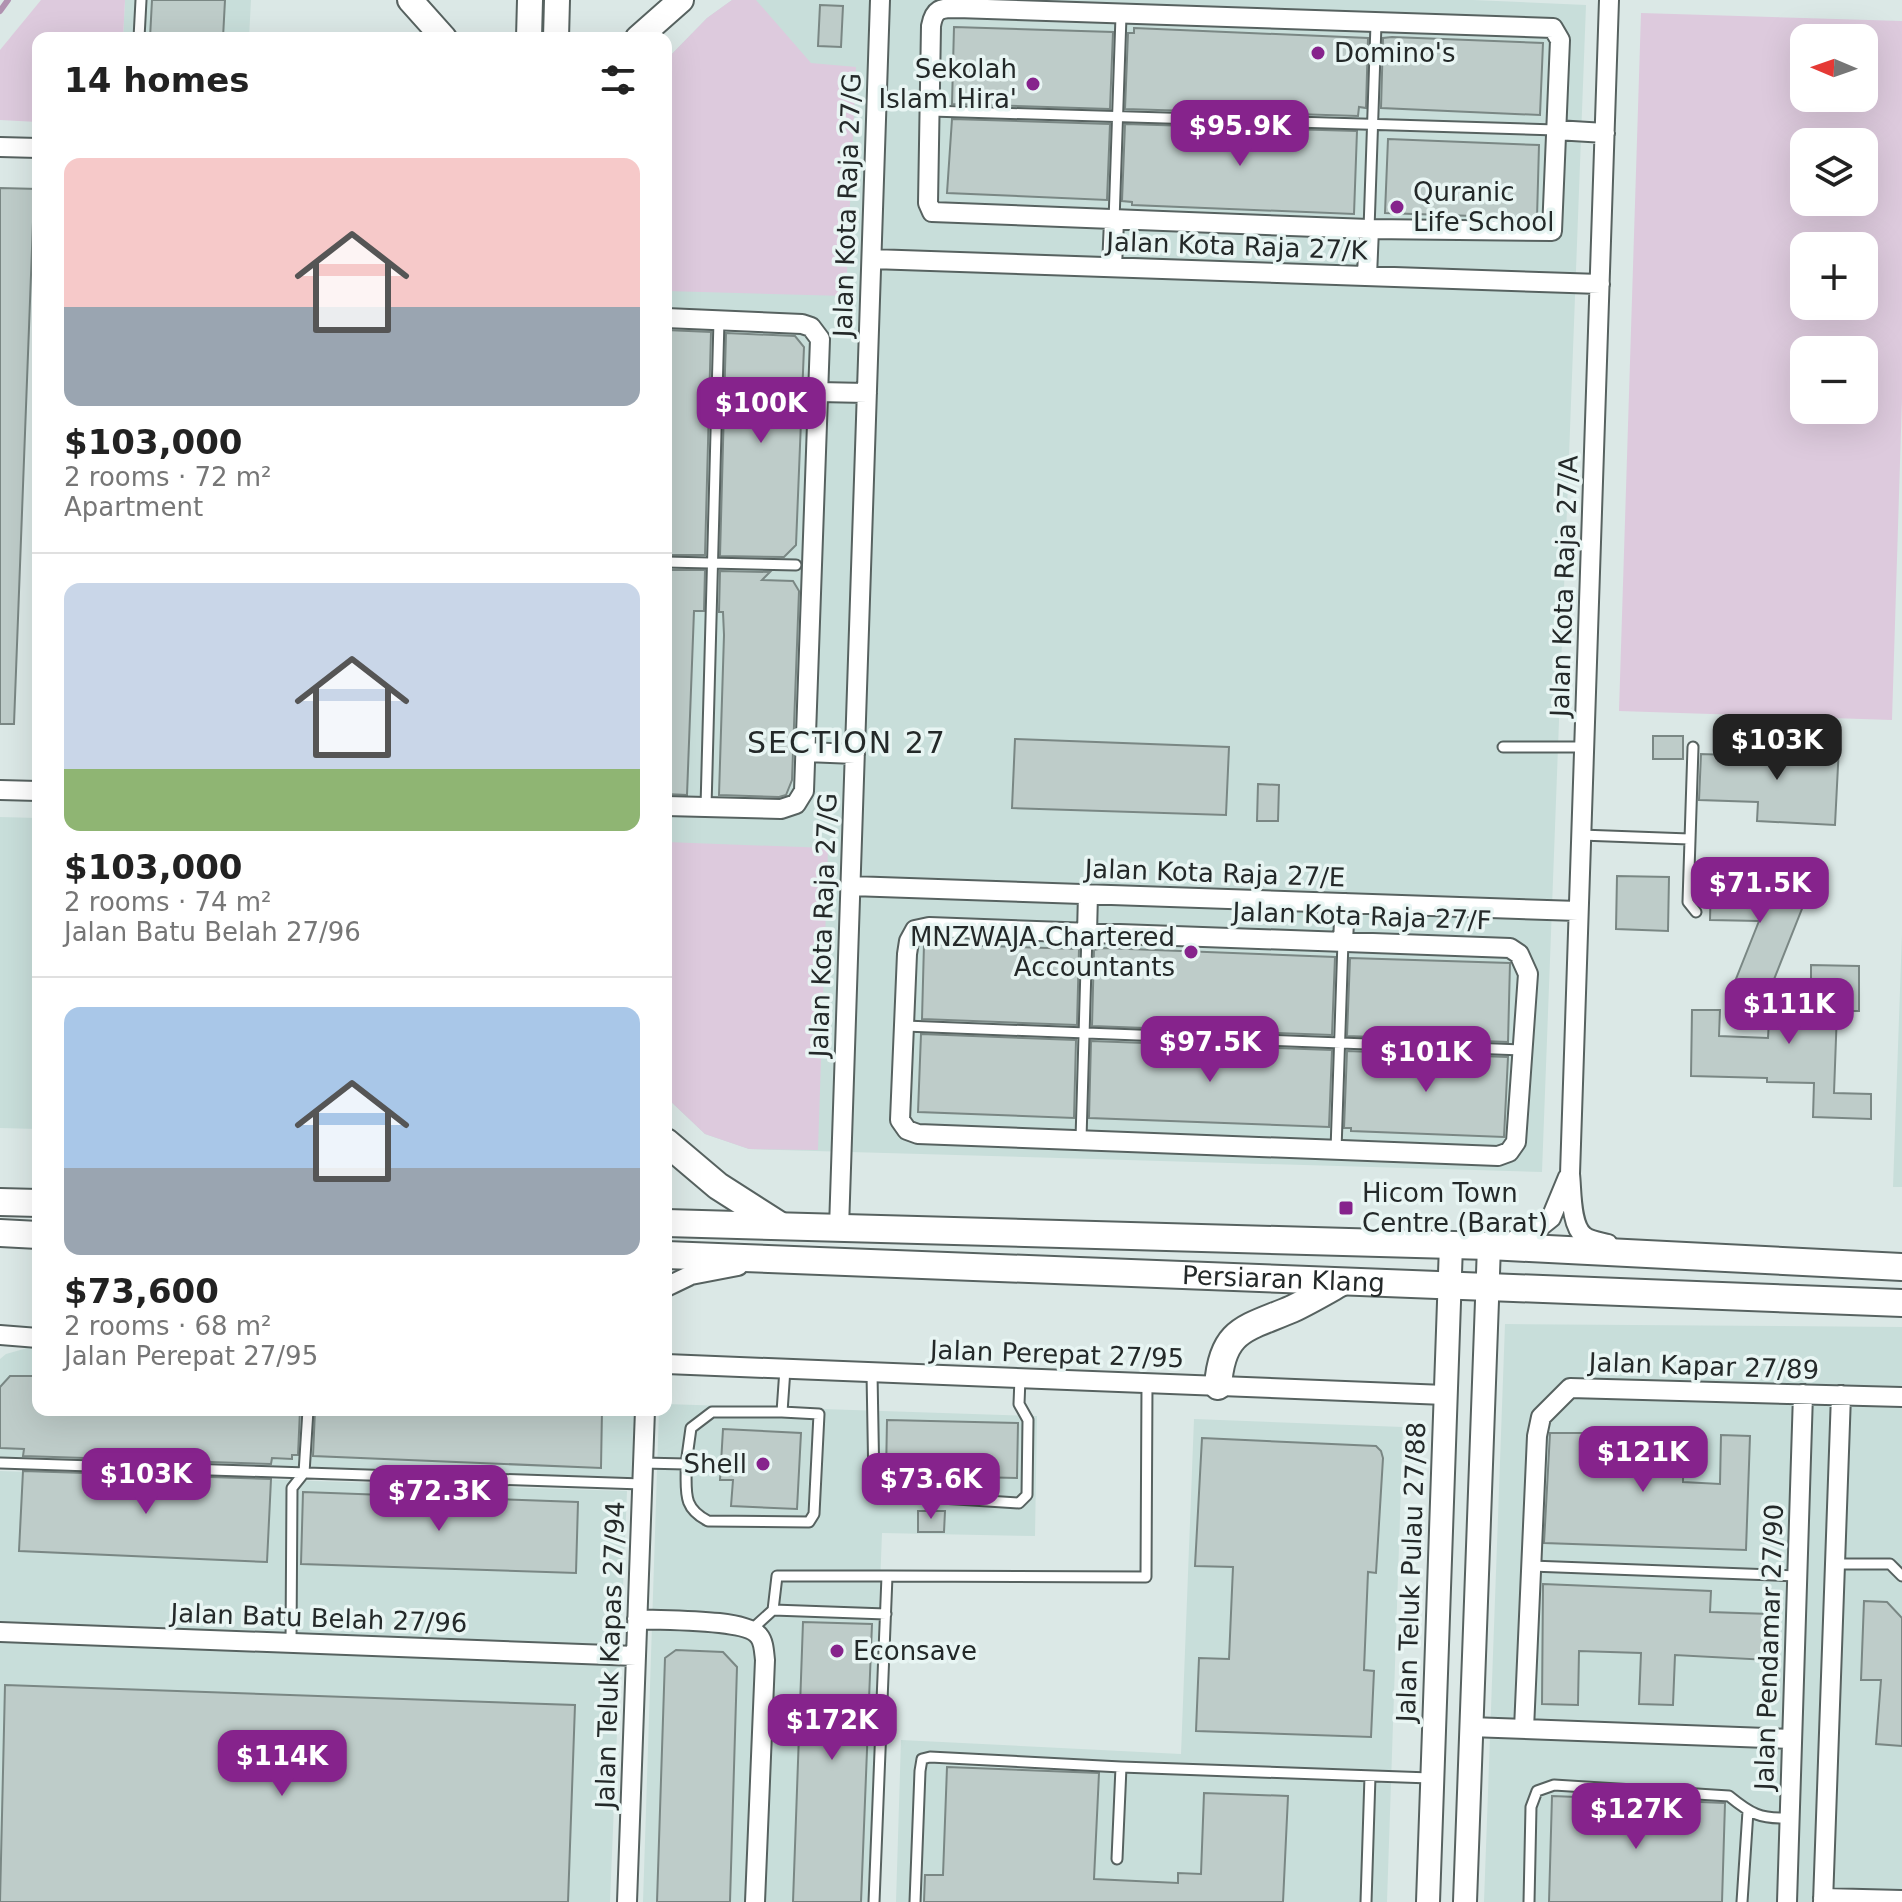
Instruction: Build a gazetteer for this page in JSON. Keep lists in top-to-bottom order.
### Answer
{
  "streets": {
    "main road": ["Persiaran Klang"],
    "street": [
      "Jalan Kota Raja 27/G",
      "Jalan Kota Raja 27/K",
      "Jalan Kota Raja 27/A",
      "Jalan Kota Raja 27/E",
      "Jalan Kota Raja 27/F",
      "Jalan Perepat 27/95",
      "Jalan Kapar 27/89",
      "Jalan Teluk Pulau 27/88",
      "Jalan Batu Belah 27/96",
      "Jalan Pendamar 27/90",
      "Jalan Teluk Kapas 27/94"
    ]
  },
  "crossings": [
    ["Jalan Kota Raja 27/G", "Jalan Kota Raja 27/K"],
    ["Jalan Kota Raja 27/G", "Jalan Kota Raja 27/E"],
    ["Jalan Kota Raja 27/G", "Persiaran Klang"],
    ["Jalan Kota Raja 27/K", "Jalan Kota Raja 27/A"],
    ["Jalan Kota Raja 27/A", "Jalan Kota Raja 27/E"],
    ["Jalan Kota Raja 27/A", "Persiaran Klang"],
    ["Persiaran Klang", "Jalan Teluk Pulau 27/88"],
    ["Jalan Perepat 27/95", "Jalan Teluk Pulau 27/88"],
    ["Jalan Kapar 27/89", "Jalan Pendamar 27/90"],
    ["Jalan Batu Belah 27/96", "Jalan Teluk Kapas 27/94"]
  ],
  "districts": ["SECTION 27"],
  "places": {
    "other": [
      "Domino's",
      "Sekolah Islam Hira'",
      "Quranic Life School",
      "MNZWAJA Chartered Accountants",
      "Shell",
      "Econsave"
    ],
    "transit": ["Hicom Town Centre (Barat)"]
  },
  "north": "left",
  "page": {
    "map_buttons": ["+", "−"],
    "heading": "14 homes",
    "price": [
      "$95.9K",
      "$100K",
      "$103K",
      "$71.5K",
      "$111K",
      "$97.5K",
      "$101K",
      "$121K",
      "$103K",
      "$73.6K",
      "$72.3K",
      "$172K",
      "$114K",
      "$127K"
    ],
    "list": [
      {
        "name": "$103,000",
        "note": "2 rooms · 72 m² · Apartment"
      },
      {
        "name": "$103,000",
        "note": "2 rooms · 74 m² · Jalan Batu Belah 27/96"
      },
      {
        "name": "$73,600",
        "note": "2 rooms · 68 m² · Jalan Perepat 27/95"
      }
    ]
  }
}
